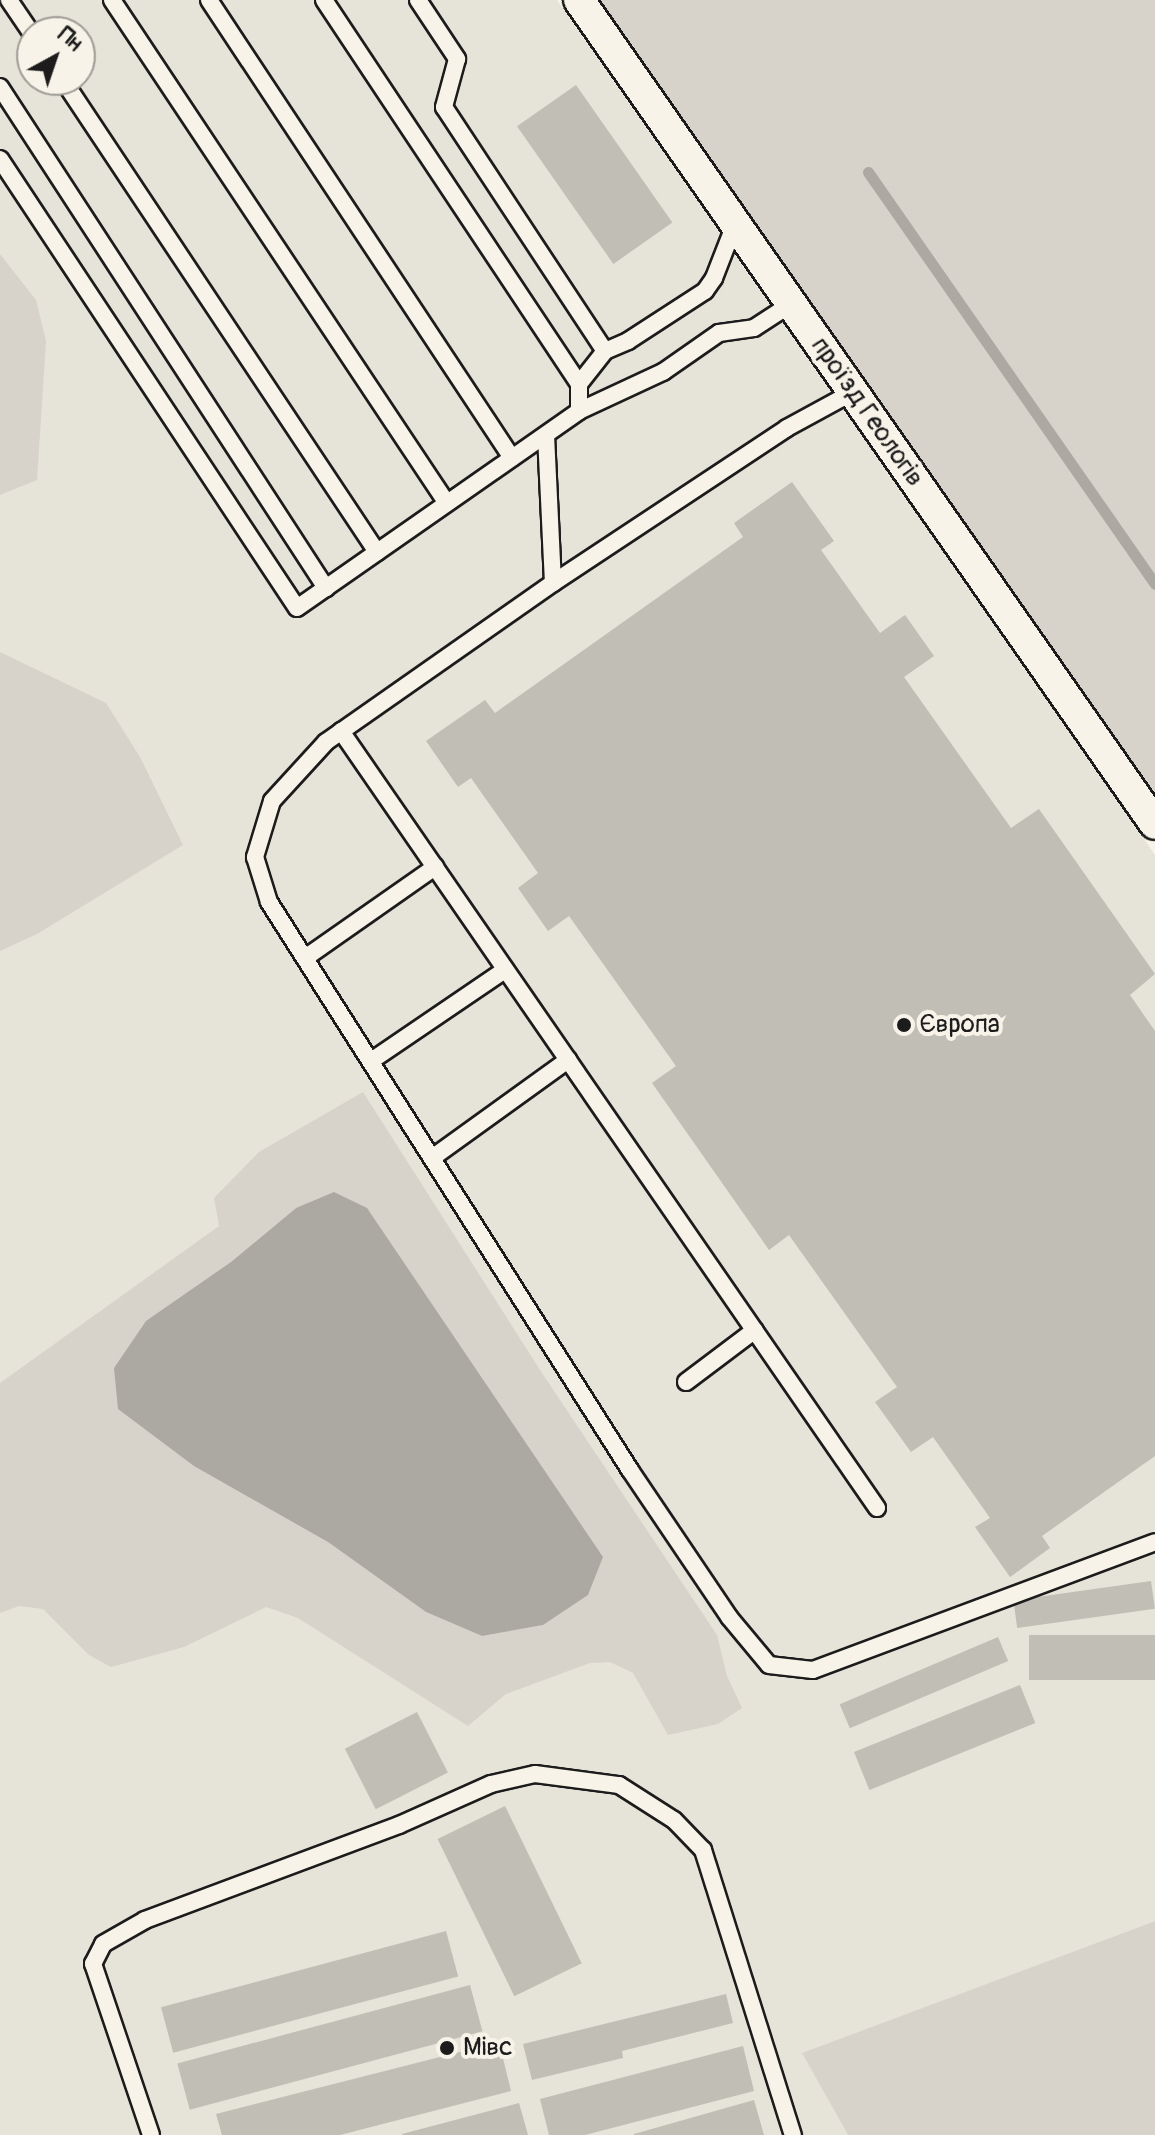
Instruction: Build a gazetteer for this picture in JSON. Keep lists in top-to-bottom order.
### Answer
{
  "streets": {
    "street": ["проїзд Геологів"]
  },
  "places": ["Європа", "Мівс"],
  "north": "top right"
}
